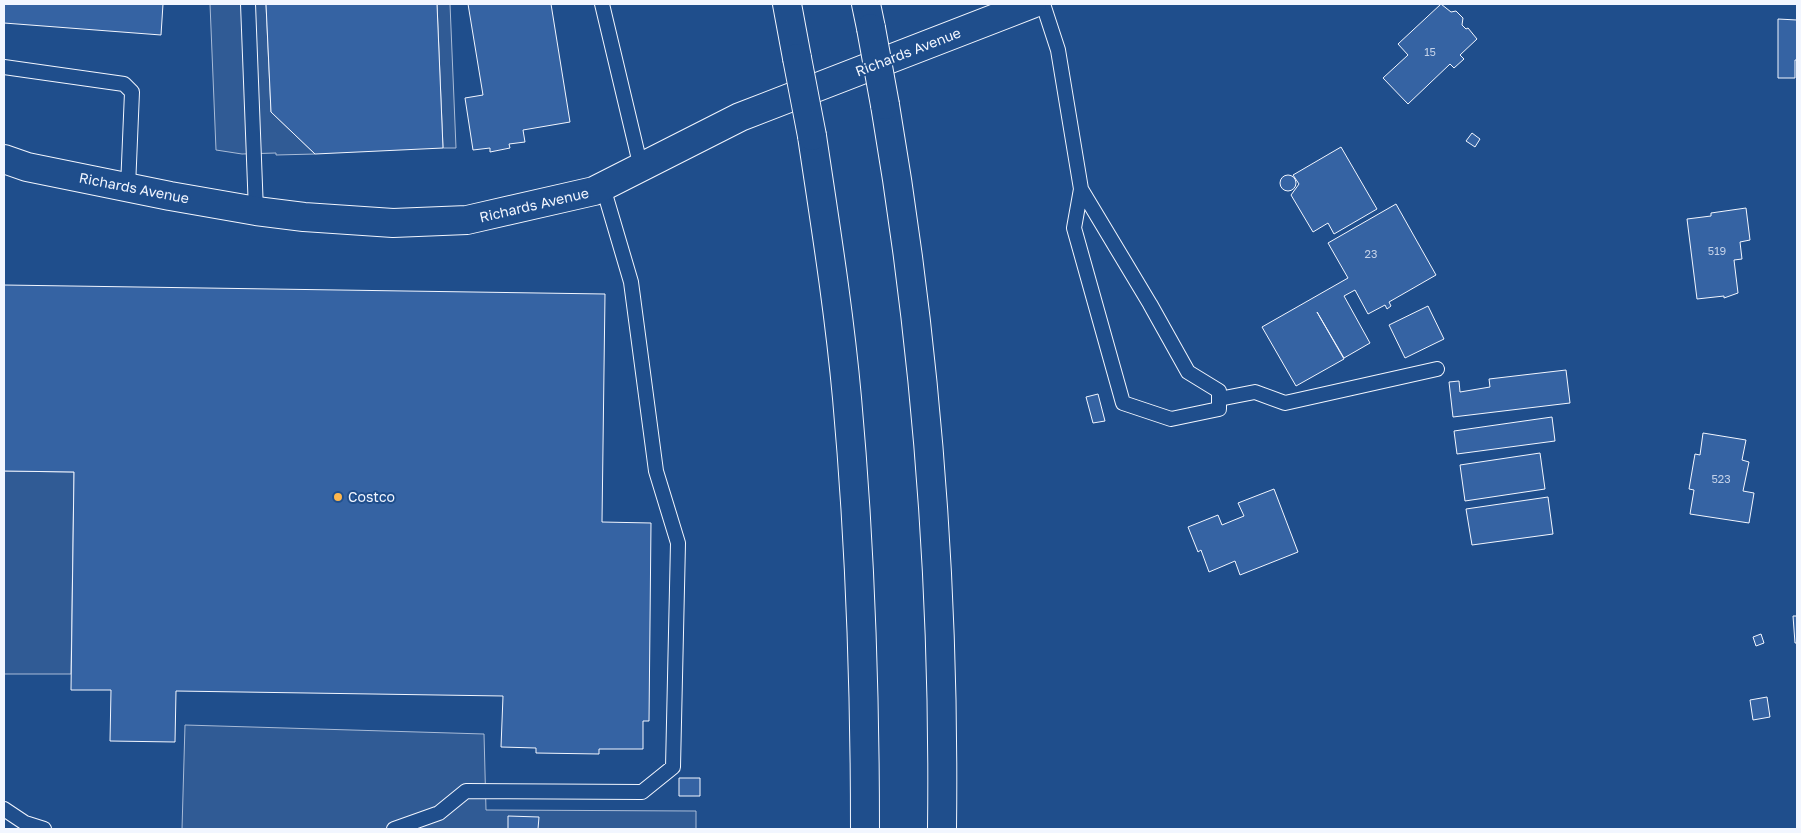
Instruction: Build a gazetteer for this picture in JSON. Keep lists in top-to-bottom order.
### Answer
{
  "streets": {
    "main road": ["Richards Avenue"]
  },
  "places": ["Costco"],
  "house_numbers": [
    "15",
    "519",
    "23",
    "523"
  ]
}
